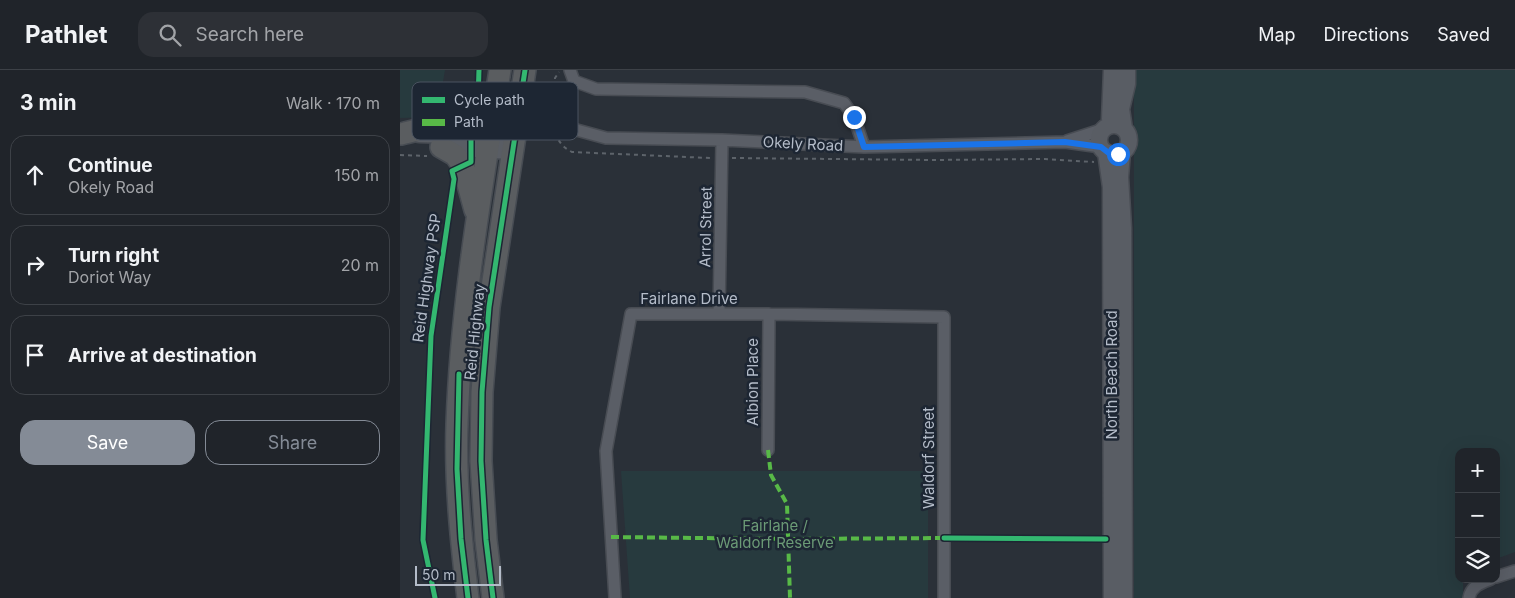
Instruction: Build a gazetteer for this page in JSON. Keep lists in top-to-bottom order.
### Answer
{
  "streets": {
    "highway": ["Reid Highway"],
    "main road": ["North Beach Road"],
    "street": [
      "Okely Road",
      "Arrol Street",
      "Fairlane Drive",
      "Albion Place",
      "Waldorf Street"
    ],
    "cycle path": ["Reid Highway PSP"]
  },
  "crossings": [
    ["Okely Road", "Arrol Street"],
    ["Okely Road", "North Beach Road"],
    ["Arrol Street", "Fairlane Drive"],
    ["Fairlane Drive", "Albion Place"],
    ["Fairlane Drive", "Waldorf Street"]
  ],
  "parks": ["Fairlane / Waldorf Reserve"],
  "legend": ["Cycle path", "Path"],
  "scale_bar": "50 m",
  "page": {
    "header": "Pathlet",
    "search": "Search here",
    "nav": ["Map", "Directions", "Saved"],
    "heading": ["3 min", "Walk · 170 m"],
    "list": [
      ["Continue", "Okely Road", "150 m"],
      ["Turn right", "Doriot Way", "20 m"],
      "Arrive at destination"
    ],
    "buttons": ["Save", "Share"],
    "map_buttons": ["+", "−"],
    "scale": "50 m"
  }
}
